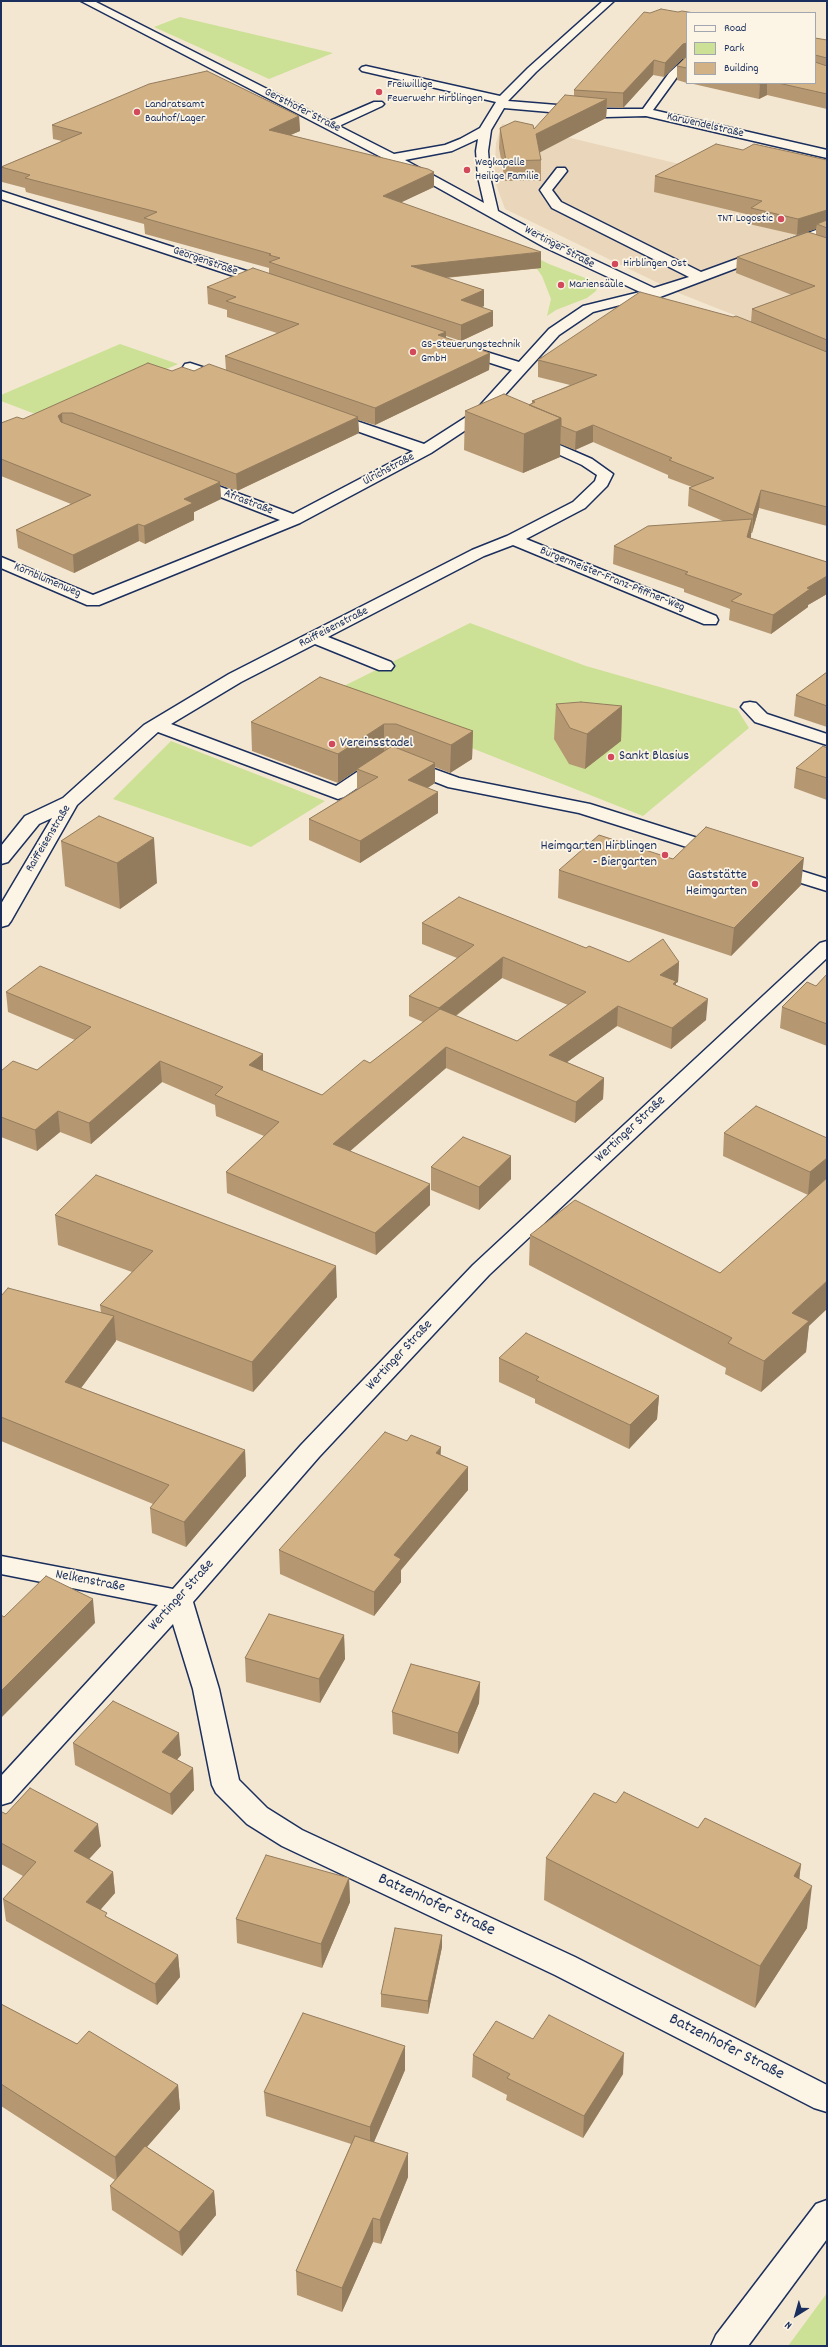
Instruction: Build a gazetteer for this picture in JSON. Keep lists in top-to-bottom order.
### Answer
{
  "streets": {
    "street": [
      "Gersthofer Straße",
      "Karwendelstraße",
      "Wertinger Straße",
      "Georgenstraße",
      "Ulrichstraße",
      "Afrastraße",
      "Bürgermeister-Franz-Pfiffner-Weg",
      "Kornblumenweg",
      "Raiffeisenstraße",
      "Nelkenstraße",
      "Batzenhofer Straße"
    ]
  },
  "crossings": [
    ["Gersthofer Straße", "Wertinger Straße"],
    ["Wertinger Straße", "Ulrichstraße"],
    ["Wertinger Straße", "Nelkenstraße"],
    ["Wertinger Straße", "Batzenhofer Straße"],
    ["Ulrichstraße", "Afrastraße"],
    ["Ulrichstraße", "Kornblumenweg"],
    ["Bürgermeister-Franz-Pfiffner-Weg", "Raiffeisenstraße"],
    ["Nelkenstraße", "Batzenhofer Straße"]
  ],
  "places": [
    "Freiwillige Feuerwehr Hirblingen",
    "Landratsamt Bauhof/Lager",
    "Wegkapelle Heilige Familie",
    "TNT Logostic",
    "Hirblingen Ost",
    "Mariensäule",
    "GS-Steuerungstechnik GmbH",
    "Vereinsstadel",
    "Sankt Blasius",
    "Heimgarten Hirblingen - Biergarten",
    "Gaststätte Heimgarten"
  ],
  "legend": ["Road", "Park", "Building"],
  "north": "bottom left"
}
